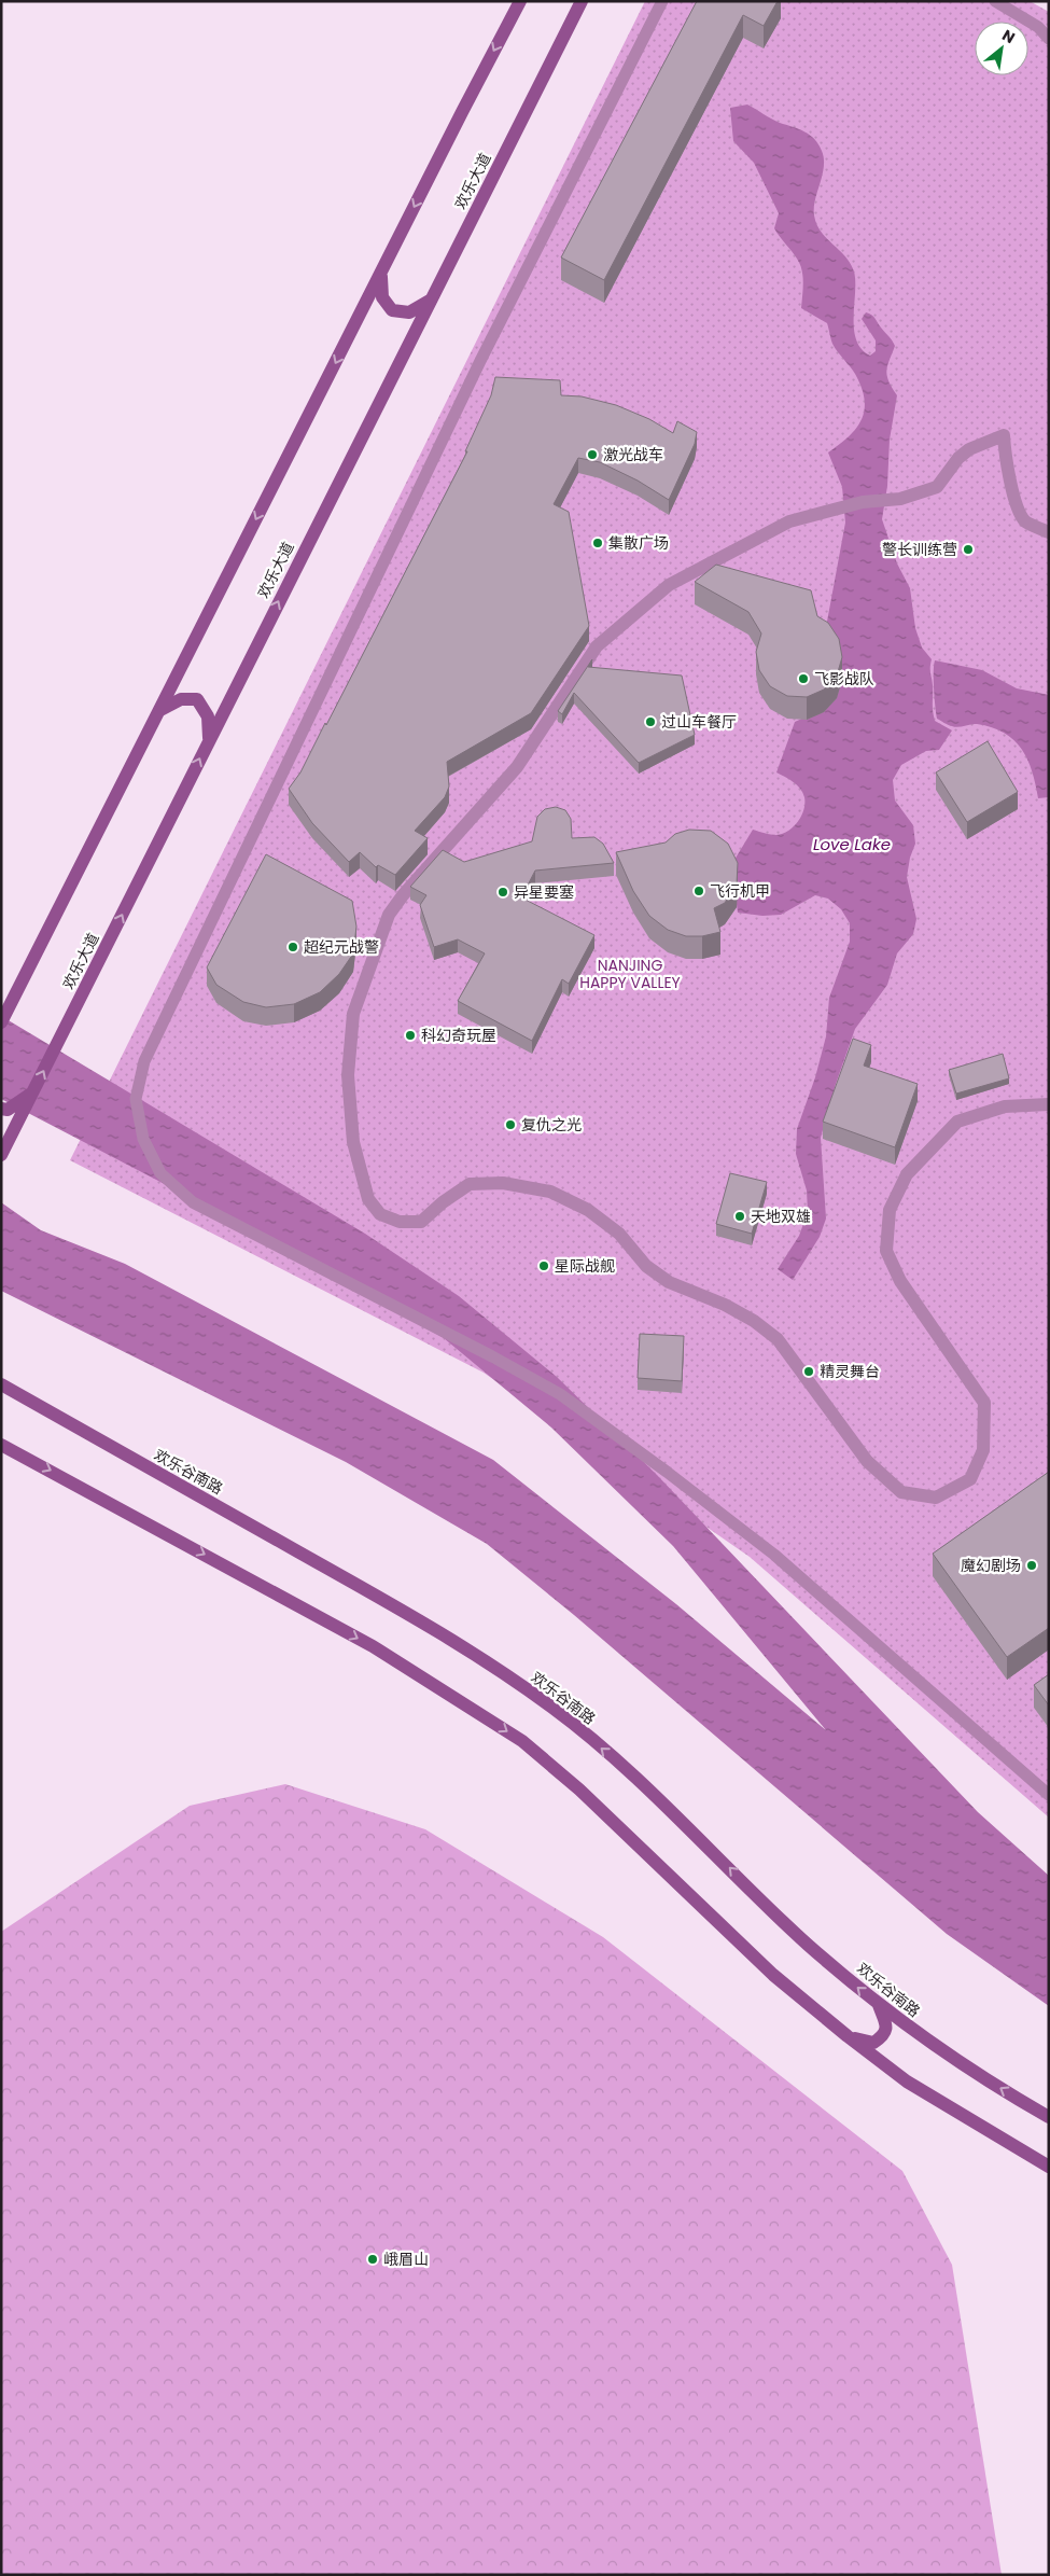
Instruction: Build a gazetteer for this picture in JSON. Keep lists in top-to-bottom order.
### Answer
{
  "streets": {
    "main road": ["欢乐大道", "欢乐谷南路"]
  },
  "water": ["Love Lake"],
  "parks": ["NANJING HAPPY VALLEY"],
  "places": [
    "激光战车",
    "集散广场",
    "警长训练营",
    "飞影战队",
    "过山车餐厅",
    "飞行机甲",
    "异星要塞",
    "超纪元战警",
    "科幻奇玩屋",
    "复仇之光",
    "天地双雄",
    "星际战舰",
    "精灵舞台",
    "魔幻剧场",
    "峨眉山"
  ],
  "north": "top right"
}
